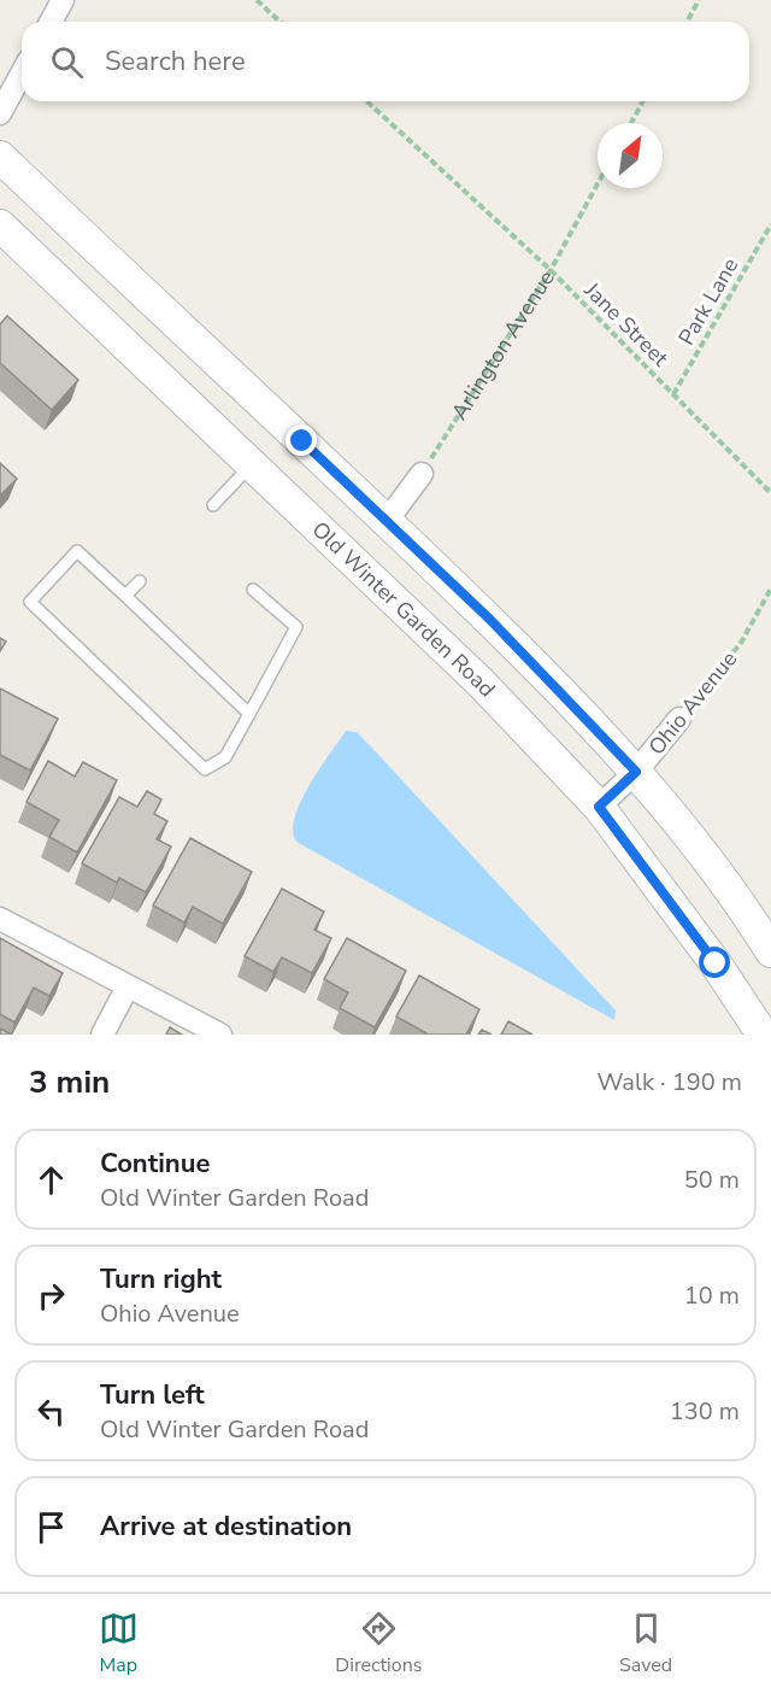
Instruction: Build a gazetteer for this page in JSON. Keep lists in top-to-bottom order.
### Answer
{
  "streets": {
    "main road": ["Old Winter Garden Road"],
    "street": ["Ohio Avenue"],
    "path": ["Park Lane", "Jane Street", "Arlington Avenue"]
  },
  "crossings": [
    ["Park Lane", "Jane Street"],
    ["Jane Street", "Arlington Avenue"],
    ["Old Winter Garden Road", "Ohio Avenue"]
  ],
  "north": "top right",
  "page": {
    "search": "Search here",
    "heading": ["3 min", "Walk · 190 m"],
    "list": [
      ["Continue", "Old Winter Garden Road", "50 m"],
      ["Turn right", "Ohio Avenue", "10 m"],
      ["Turn left", "Old Winter Garden Road", "130 m"],
      "Arrive at destination"
    ],
    "nav": ["Map", "Directions", "Saved"]
  }
}
